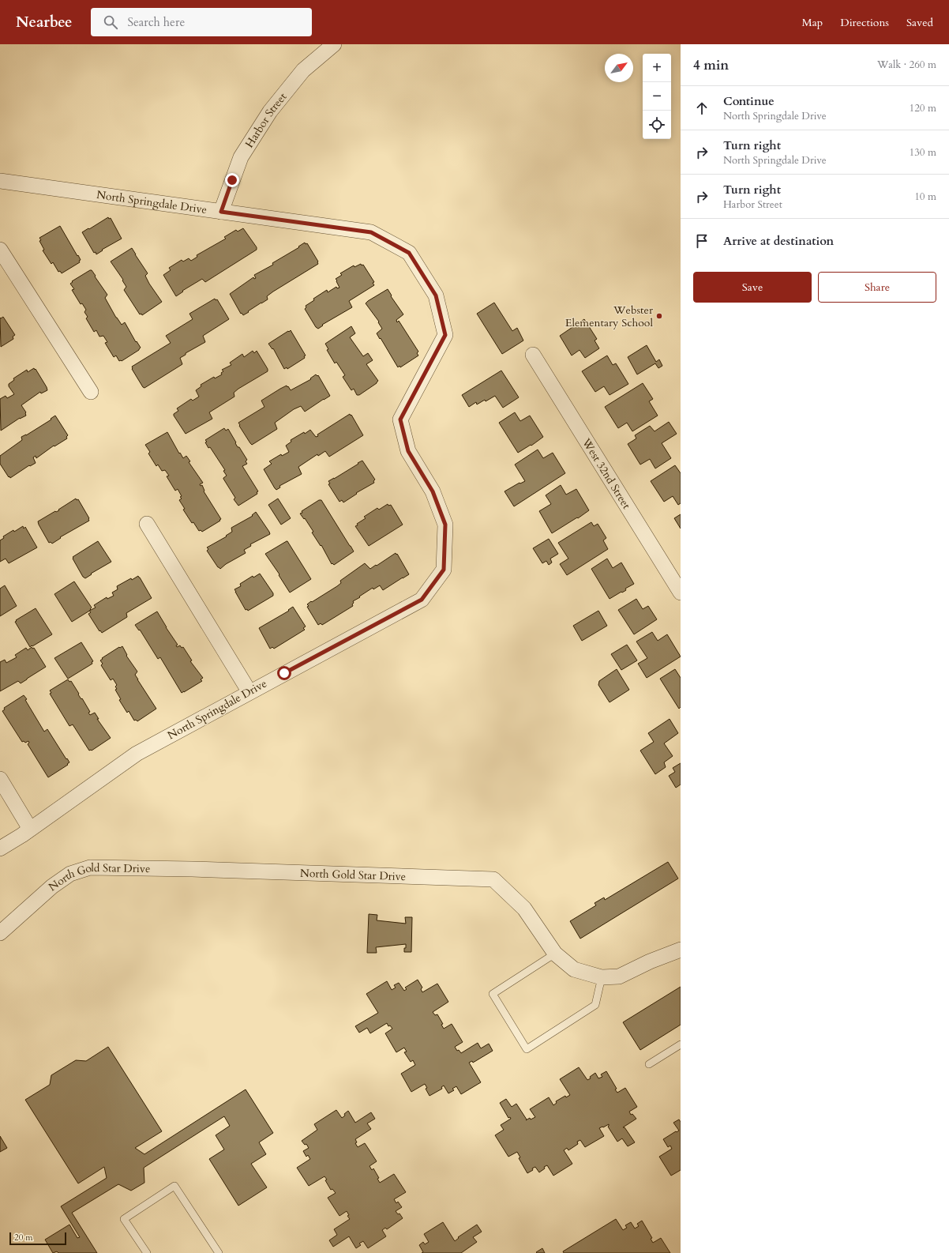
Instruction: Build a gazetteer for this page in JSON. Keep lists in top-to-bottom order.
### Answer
{
  "streets": {
    "street": [
      "Harbor Street",
      "North Springdale Drive",
      "West 32nd Street",
      "North Gold Star Drive"
    ]
  },
  "crossings": [
    ["Harbor Street", "North Springdale Drive"]
  ],
  "places": ["Webster Elementary School"],
  "scale_bar": "20 m",
  "north": "top right",
  "page": {
    "header": "Nearbee",
    "search": "Search here",
    "nav": ["Map", "Directions", "Saved"],
    "heading": ["4 min", "Walk · 260 m"],
    "map_buttons": ["+", "−"],
    "list": [
      ["Continue", "North Springdale Drive", "120 m"],
      ["Turn right", "North Springdale Drive", "130 m"],
      ["Turn right", "Harbor Street", "10 m"],
      "Arrive at destination"
    ],
    "buttons": ["Save", "Share"],
    "scale": "20 m"
  }
}
